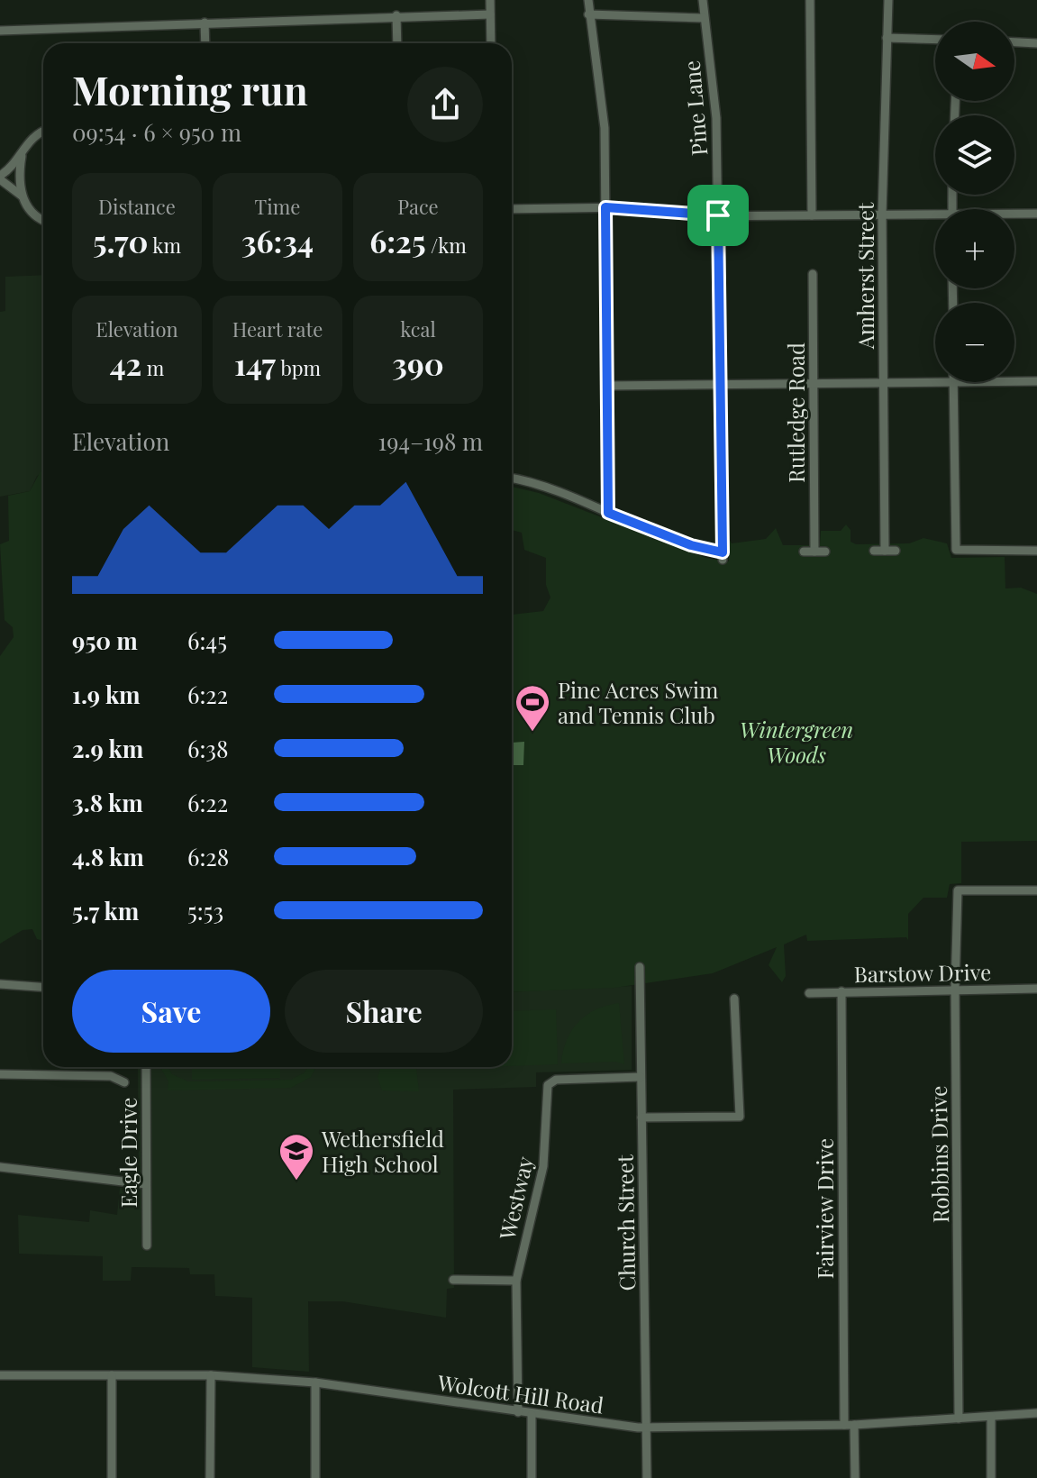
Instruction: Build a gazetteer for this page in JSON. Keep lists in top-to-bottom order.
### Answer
{
  "streets": {
    "street": [
      "Pine Lane",
      "Amherst Street",
      "Rutledge Road",
      "Barstow Drive",
      "Eagle Drive",
      "Robbins Drive",
      "Westway",
      "Fairview Drive",
      "Church Street",
      "Wolcott Hill Road"
    ]
  },
  "crossings": [
    ["Barstow Drive", "Robbins Drive"],
    ["Barstow Drive", "Fairview Drive"],
    ["Robbins Drive", "Wolcott Hill Road"],
    ["Westway", "Church Street"],
    ["Westway", "Wolcott Hill Road"],
    ["Fairview Drive", "Wolcott Hill Road"],
    ["Church Street", "Wolcott Hill Road"]
  ],
  "parks": ["Wintergreen Woods"],
  "places": {
    "sports": ["Pine Acres Swim and Tennis Club"],
    "school or university": ["Wethersfield High School"]
  },
  "north": "right",
  "page": {
    "map_buttons": ["+", "−"],
    "heading": ["Morning run", "09:54 · 6 × 950 m"],
    "stats": [
      ["Distance", "5.70 km"],
      ["Time", "36:34"],
      ["Pace", "6:25 /km"],
      ["Elevation", "42 m"],
      ["Heart rate", "147 bpm"],
      ["kcal", "390"]
    ],
    "chart": ["Elevation", "194–198 m"],
    "list": [
      {
        "name": "950 m",
        "note": "6:45"
      },
      {
        "name": "1.9 km",
        "note": "6:22"
      },
      {
        "name": "2.9 km",
        "note": "6:38"
      },
      {
        "name": "3.8 km",
        "note": "6:22"
      },
      {
        "name": "4.8 km",
        "note": "6:28"
      },
      {
        "name": "5.7 km",
        "note": "5:53"
      }
    ],
    "buttons": ["Save", "Share"]
  }
}
